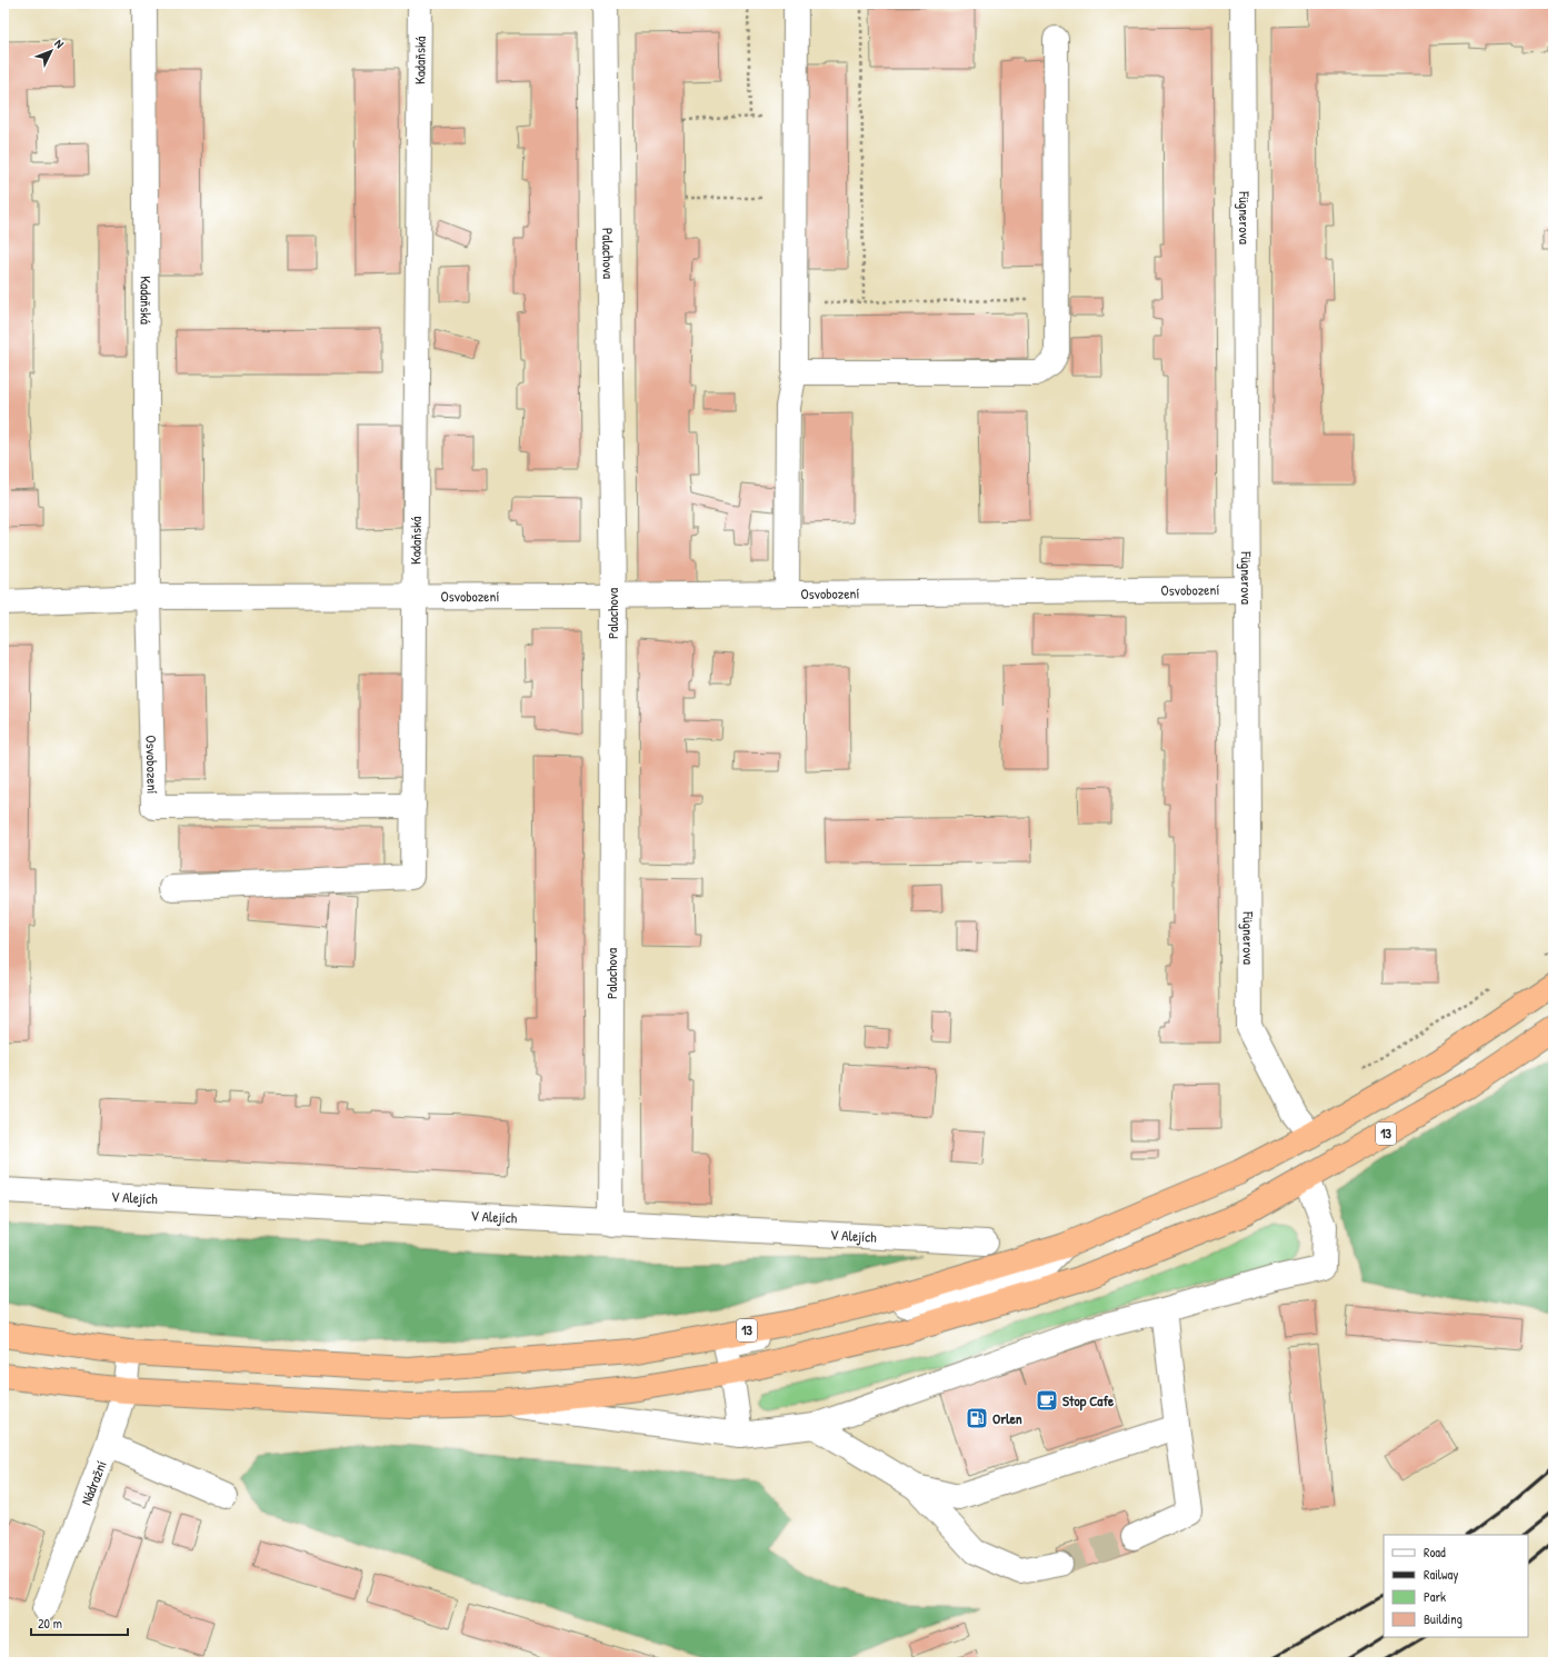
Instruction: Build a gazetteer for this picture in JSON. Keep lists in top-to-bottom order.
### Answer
{
  "streets": {
    "highway": ["13"],
    "street": [
      "Kadaňská",
      "Fügnerova",
      "Palachova",
      "Osvobození",
      "V Alejích",
      "Nádražní"
    ]
  },
  "crossings": [
    ["Kadaňská", "Osvobození"],
    ["Fügnerova", "Osvobození"],
    ["Fügnerova", "13"],
    ["Palachova", "Osvobození"],
    ["Palachova", "V Alejích"],
    ["13", "Nádražní"]
  ],
  "places": {
    "cafe": ["Stop Cafe"],
    "fuel station": ["Orlen"]
  },
  "legend": [
    "Road",
    "Railway",
    "Park",
    "Building"
  ],
  "scale_bar": "20 m",
  "north": "top right"
}
